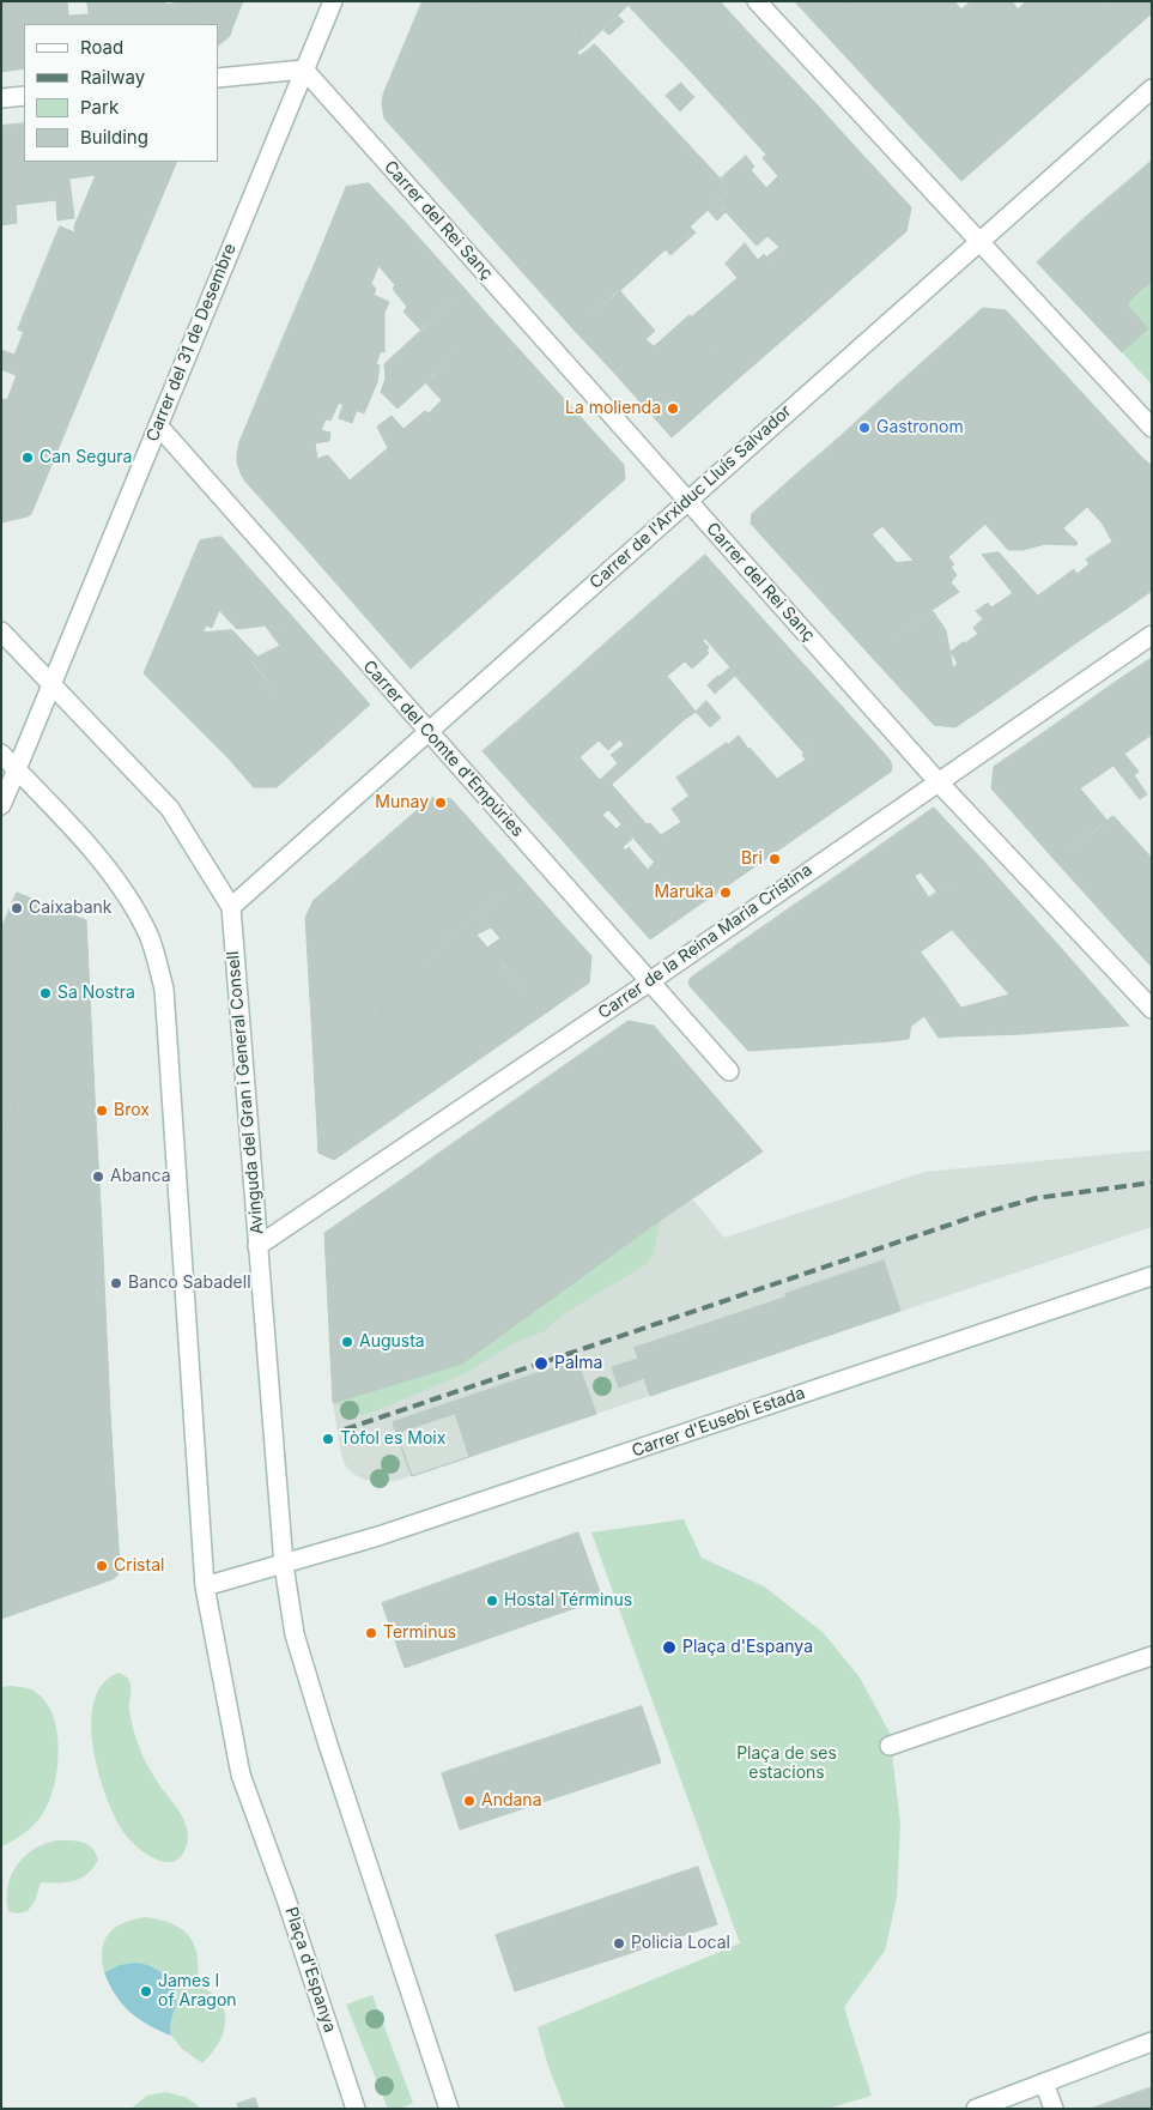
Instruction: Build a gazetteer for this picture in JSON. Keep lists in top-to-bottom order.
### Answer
{
  "streets": {
    "street": [
      "Carrer del Rei Sanç",
      "Carrer del 31 de Desembre",
      "Carrer de l'Arxiduc Lluís Salvador",
      "Carrer del Comte d'Empúries",
      "Carrer de la Reina Maria Cristina",
      "Avinguda del Gran i General Consell",
      "Carrer d'Eusebi Estada",
      "Plaça d'Espanya"
    ]
  },
  "crossings": [
    ["Carrer del Rei Sanç", "Carrer del 31 de Desembre"],
    ["Carrer del Rei Sanç", "Carrer de l'Arxiduc Lluís Salvador"],
    ["Carrer del Rei Sanç", "Carrer de la Reina Maria Cristina"],
    ["Carrer del 31 de Desembre", "Carrer del Comte d'Empúries"],
    ["Carrer del 31 de Desembre", "Avinguda del Gran i General Consell"],
    ["Carrer de l'Arxiduc Lluís Salvador", "Carrer del Comte d'Empúries"],
    ["Carrer de l'Arxiduc Lluís Salvador", "Avinguda del Gran i General Consell"],
    ["Carrer del Comte d'Empúries", "Carrer de la Reina Maria Cristina"],
    ["Carrer de la Reina Maria Cristina", "Avinguda del Gran i General Consell"],
    ["Avinguda del Gran i General Consell", "Carrer d'Eusebi Estada"],
    ["Carrer d'Eusebi Estada", "Plaça d'Espanya"]
  ],
  "parks": ["Plaça de ses estacions"],
  "places": [
    "La molienda",
    "Gastronom",
    "Can Segura",
    "Munay",
    "Bri",
    "Maruka",
    "Caixabank",
    "Sa Nostra",
    "Brox",
    "Abanca",
    "Banco Sabadell",
    "Augusta",
    "Palma",
    "Tòfol es Moix",
    "Cristal",
    "Hostal Términus",
    "Terminus",
    "Plaça d'Espanya",
    "Andana",
    "Policia Local",
    "James I of Aragon"
  ],
  "legend": [
    "Road",
    "Railway",
    "Park",
    "Building"
  ]
}
